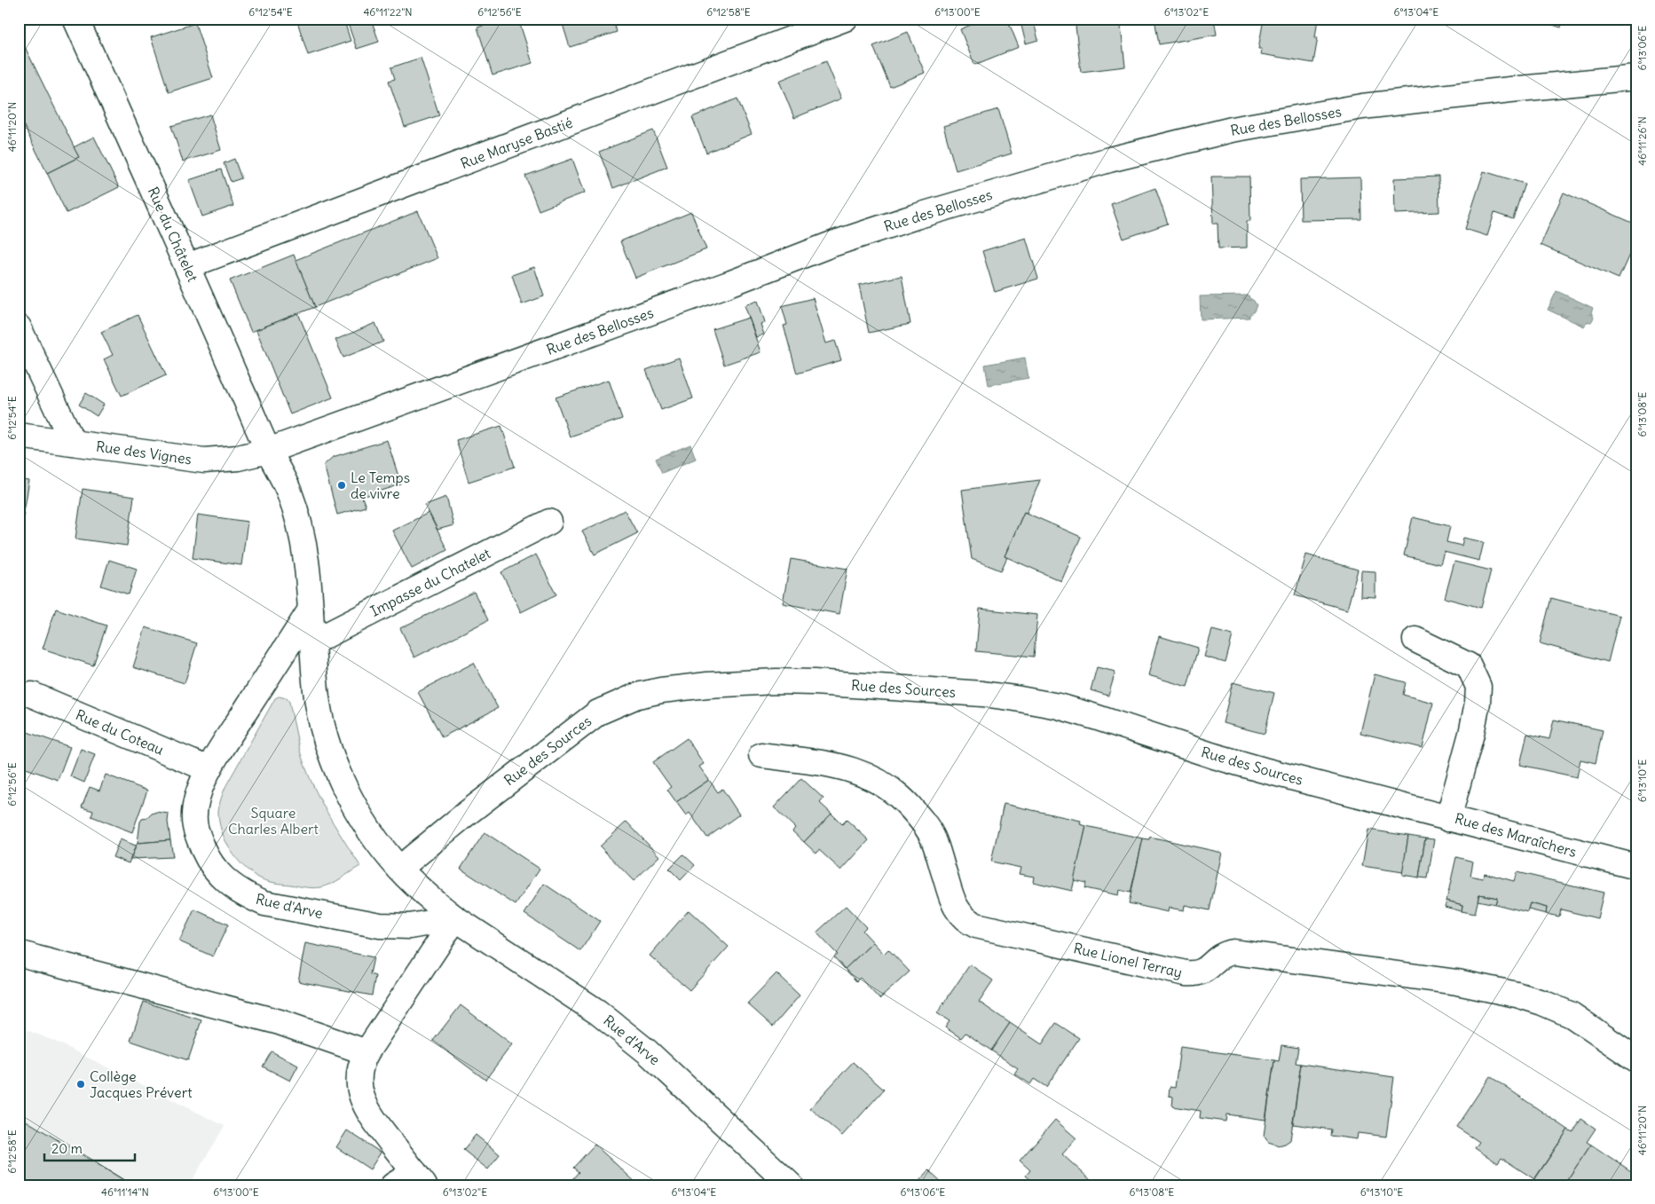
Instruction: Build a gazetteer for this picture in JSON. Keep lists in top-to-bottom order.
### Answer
{
  "streets": {
    "street": [
      "Rue des Bellosses",
      "Rue Maryse Bastié",
      "Rue du Châtelet",
      "Rue des Vignes",
      "Impasse du Chatelet",
      "Rue des Sources",
      "Rue du Coteau",
      "Rue des Maraîchers",
      "Rue d'Arve",
      "Rue Lionel Terray"
    ]
  },
  "crossings": [
    ["Rue des Bellosses", "Rue du Châtelet"],
    ["Rue des Bellosses", "Rue des Vignes"],
    ["Rue des Bellosses", "Rue d'Arve"],
    ["Rue Maryse Bastié", "Rue du Châtelet"],
    ["Rue du Châtelet", "Rue des Vignes"],
    ["Rue du Châtelet", "Rue d'Arve"],
    ["Rue des Vignes", "Rue d'Arve"],
    ["Impasse du Chatelet", "Rue d'Arve"],
    ["Rue des Sources", "Rue des Maraîchers"],
    ["Rue des Sources", "Rue d'Arve"],
    ["Rue du Coteau", "Rue d'Arve"]
  ],
  "parks": ["Square Charles Albert"],
  "places": ["Le Temps de vivre", "Collège Jacques Prévert"],
  "scale_bar": "20 m",
  "coordinates": [
    "6°12'54\"E",
    "46°11'22\"N",
    "6°12'56\"E",
    "6°12'58\"E",
    "6°13'00\"E",
    "6°13'02\"E",
    "6°13'04\"E",
    "6°13'06\"E",
    "46°11'20\"N",
    "46°11'26\"N",
    "6°13'08\"E",
    "6°13'10\"E",
    "46°11'14\"N"
  ]
}
